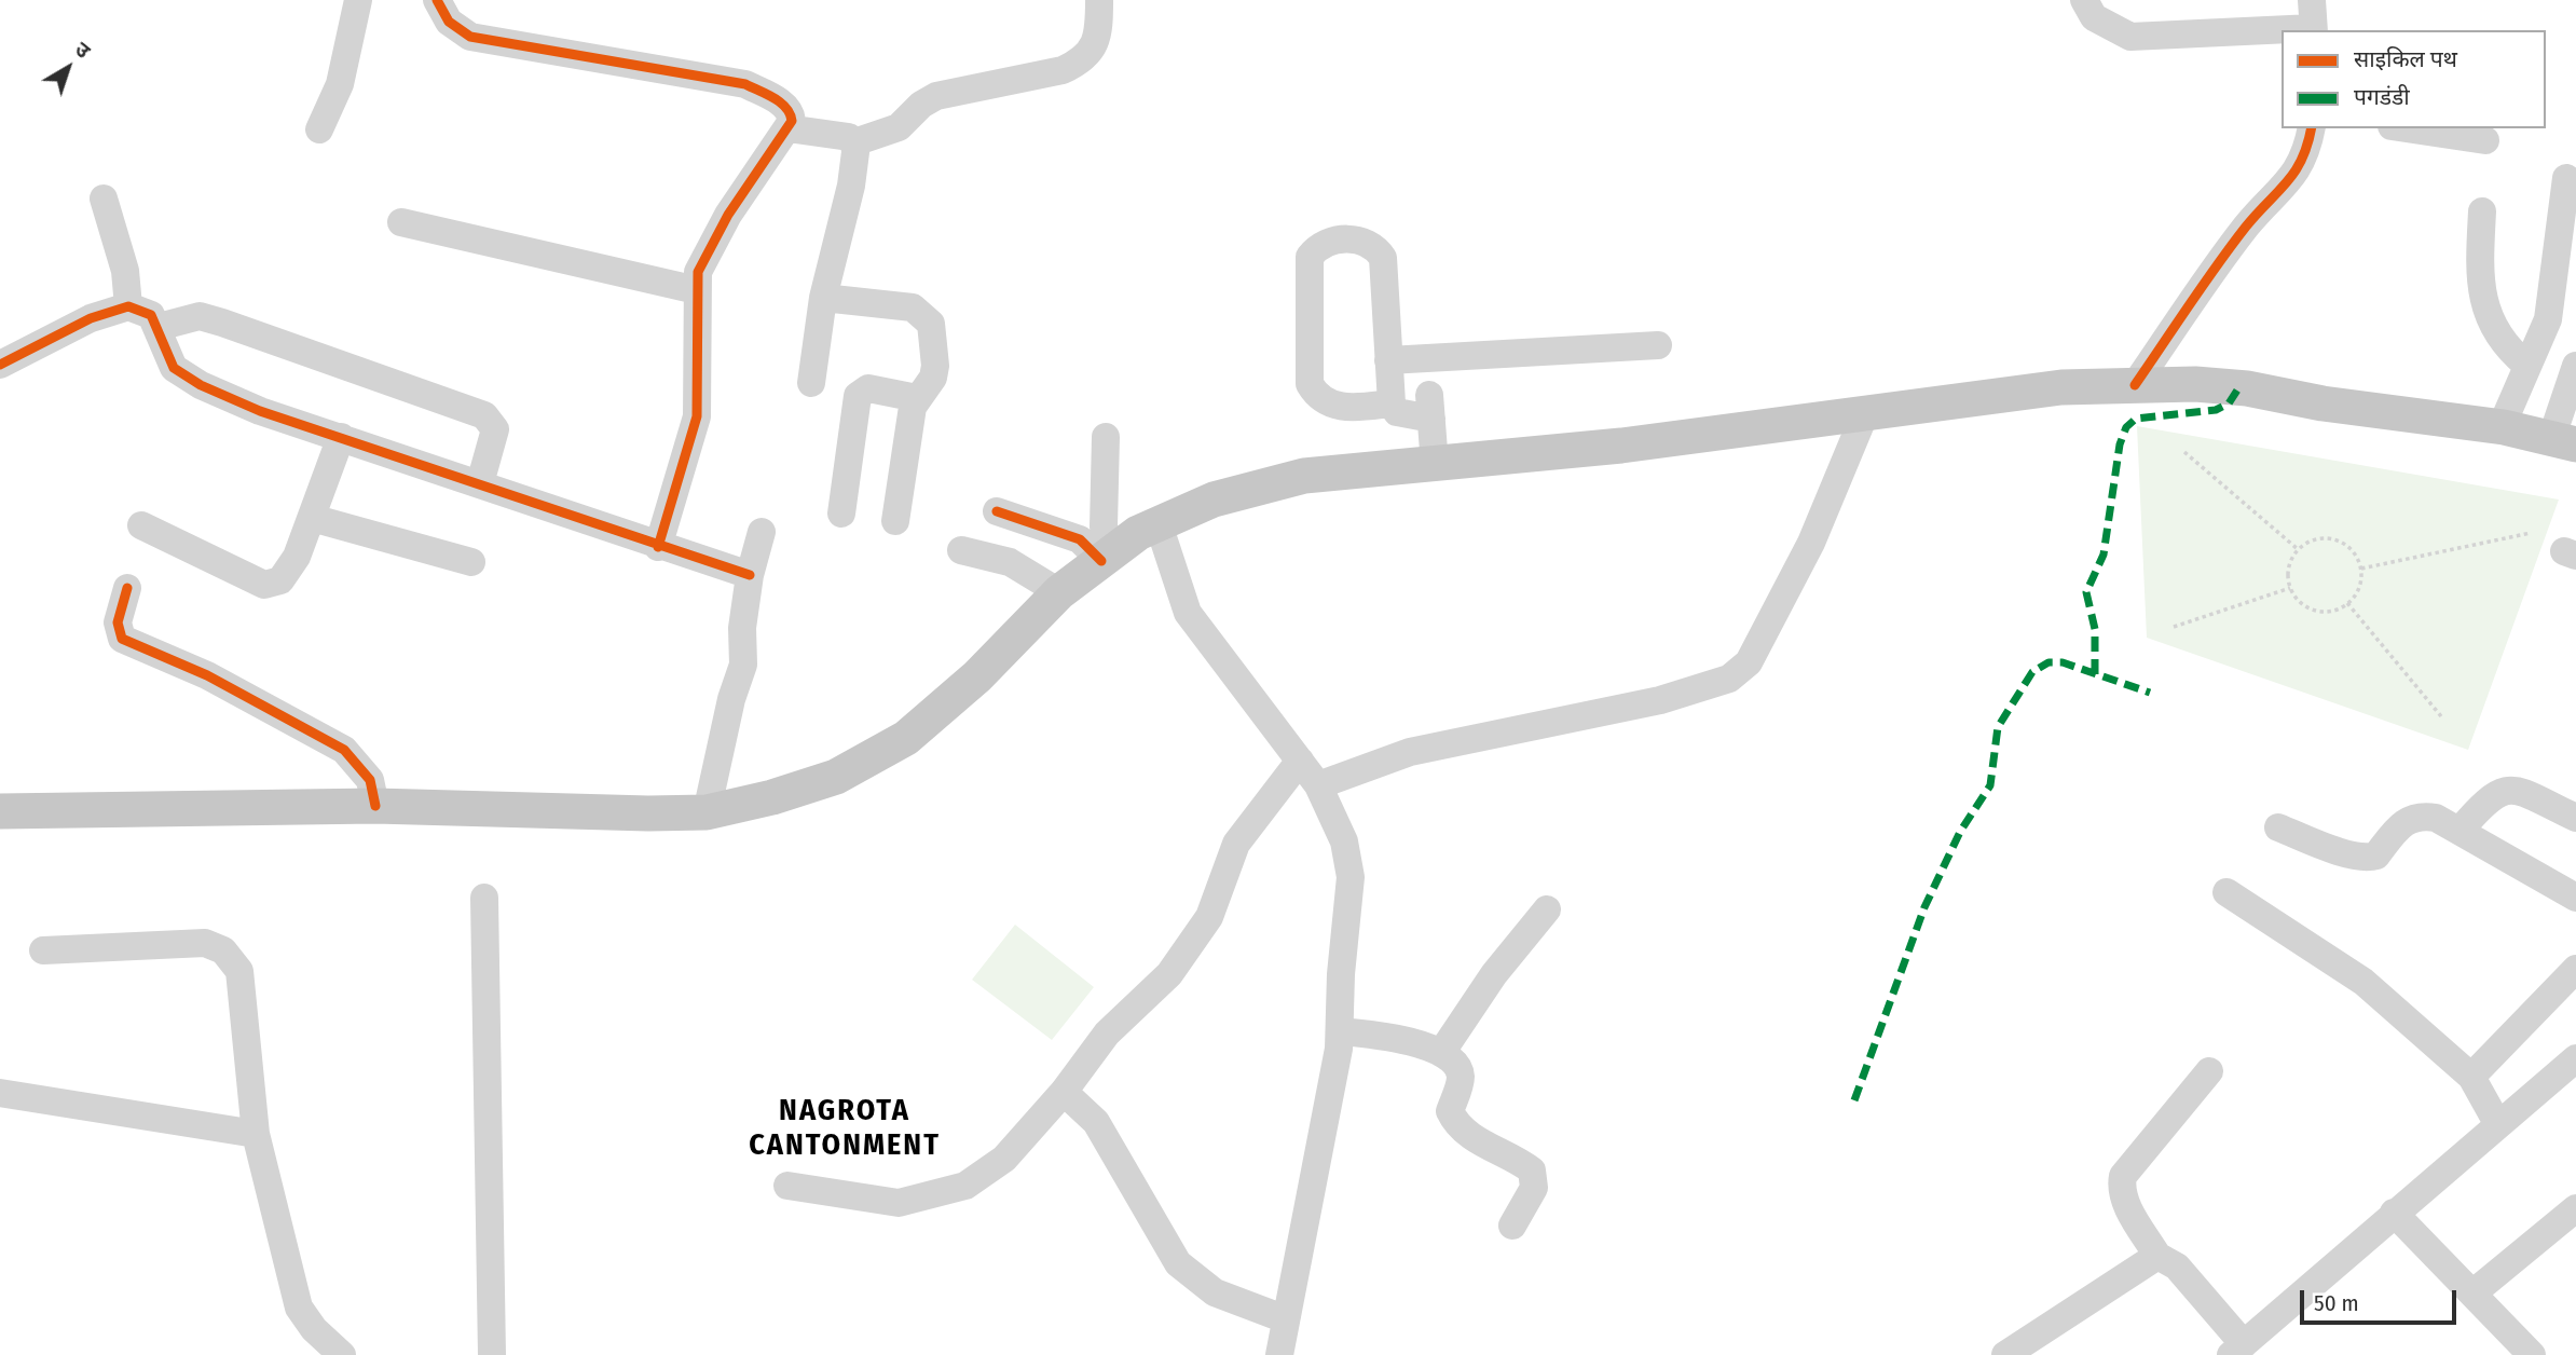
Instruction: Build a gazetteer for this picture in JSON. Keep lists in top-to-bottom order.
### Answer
{
  "districts": ["NAGROTA CANTONMENT"],
  "legend": ["साइकिल पथ", "पगडंडी"],
  "scale_bar": "50 m",
  "north": "top right"
}
